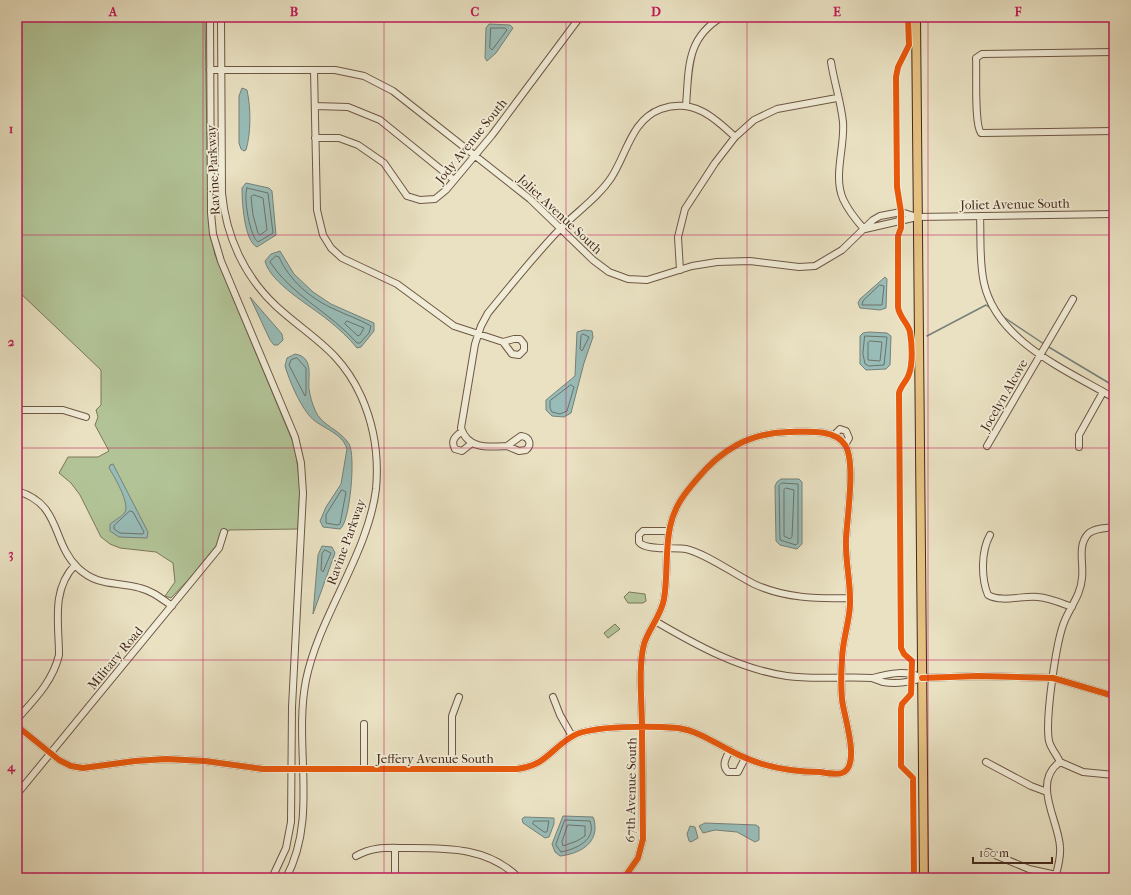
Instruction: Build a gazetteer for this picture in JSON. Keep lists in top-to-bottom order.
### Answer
{
  "streets": {
    "street": [
      "Jody Avenue South",
      "Ravine Parkway",
      "Joliet Avenue South",
      "Jocelyn Alcove",
      "Military Road",
      "Jeffery Avenue South",
      "67th Avenue South"
    ]
  },
  "crossings": [
    ["Jody Avenue South", "Joliet Avenue South"],
    ["Ravine Parkway", "Joliet Avenue South"],
    ["Ravine Parkway", "Jeffery Avenue South"],
    ["Military Road", "Jeffery Avenue South"],
    ["Jeffery Avenue South", "67th Avenue South"]
  ],
  "scale_bar": "100 m",
  "grid": {
    "columns": [
      "A",
      "B",
      "C",
      "D",
      "E",
      "F"
    ],
    "rows": [
      "1",
      "2",
      "3",
      "4"
    ]
  }
}
